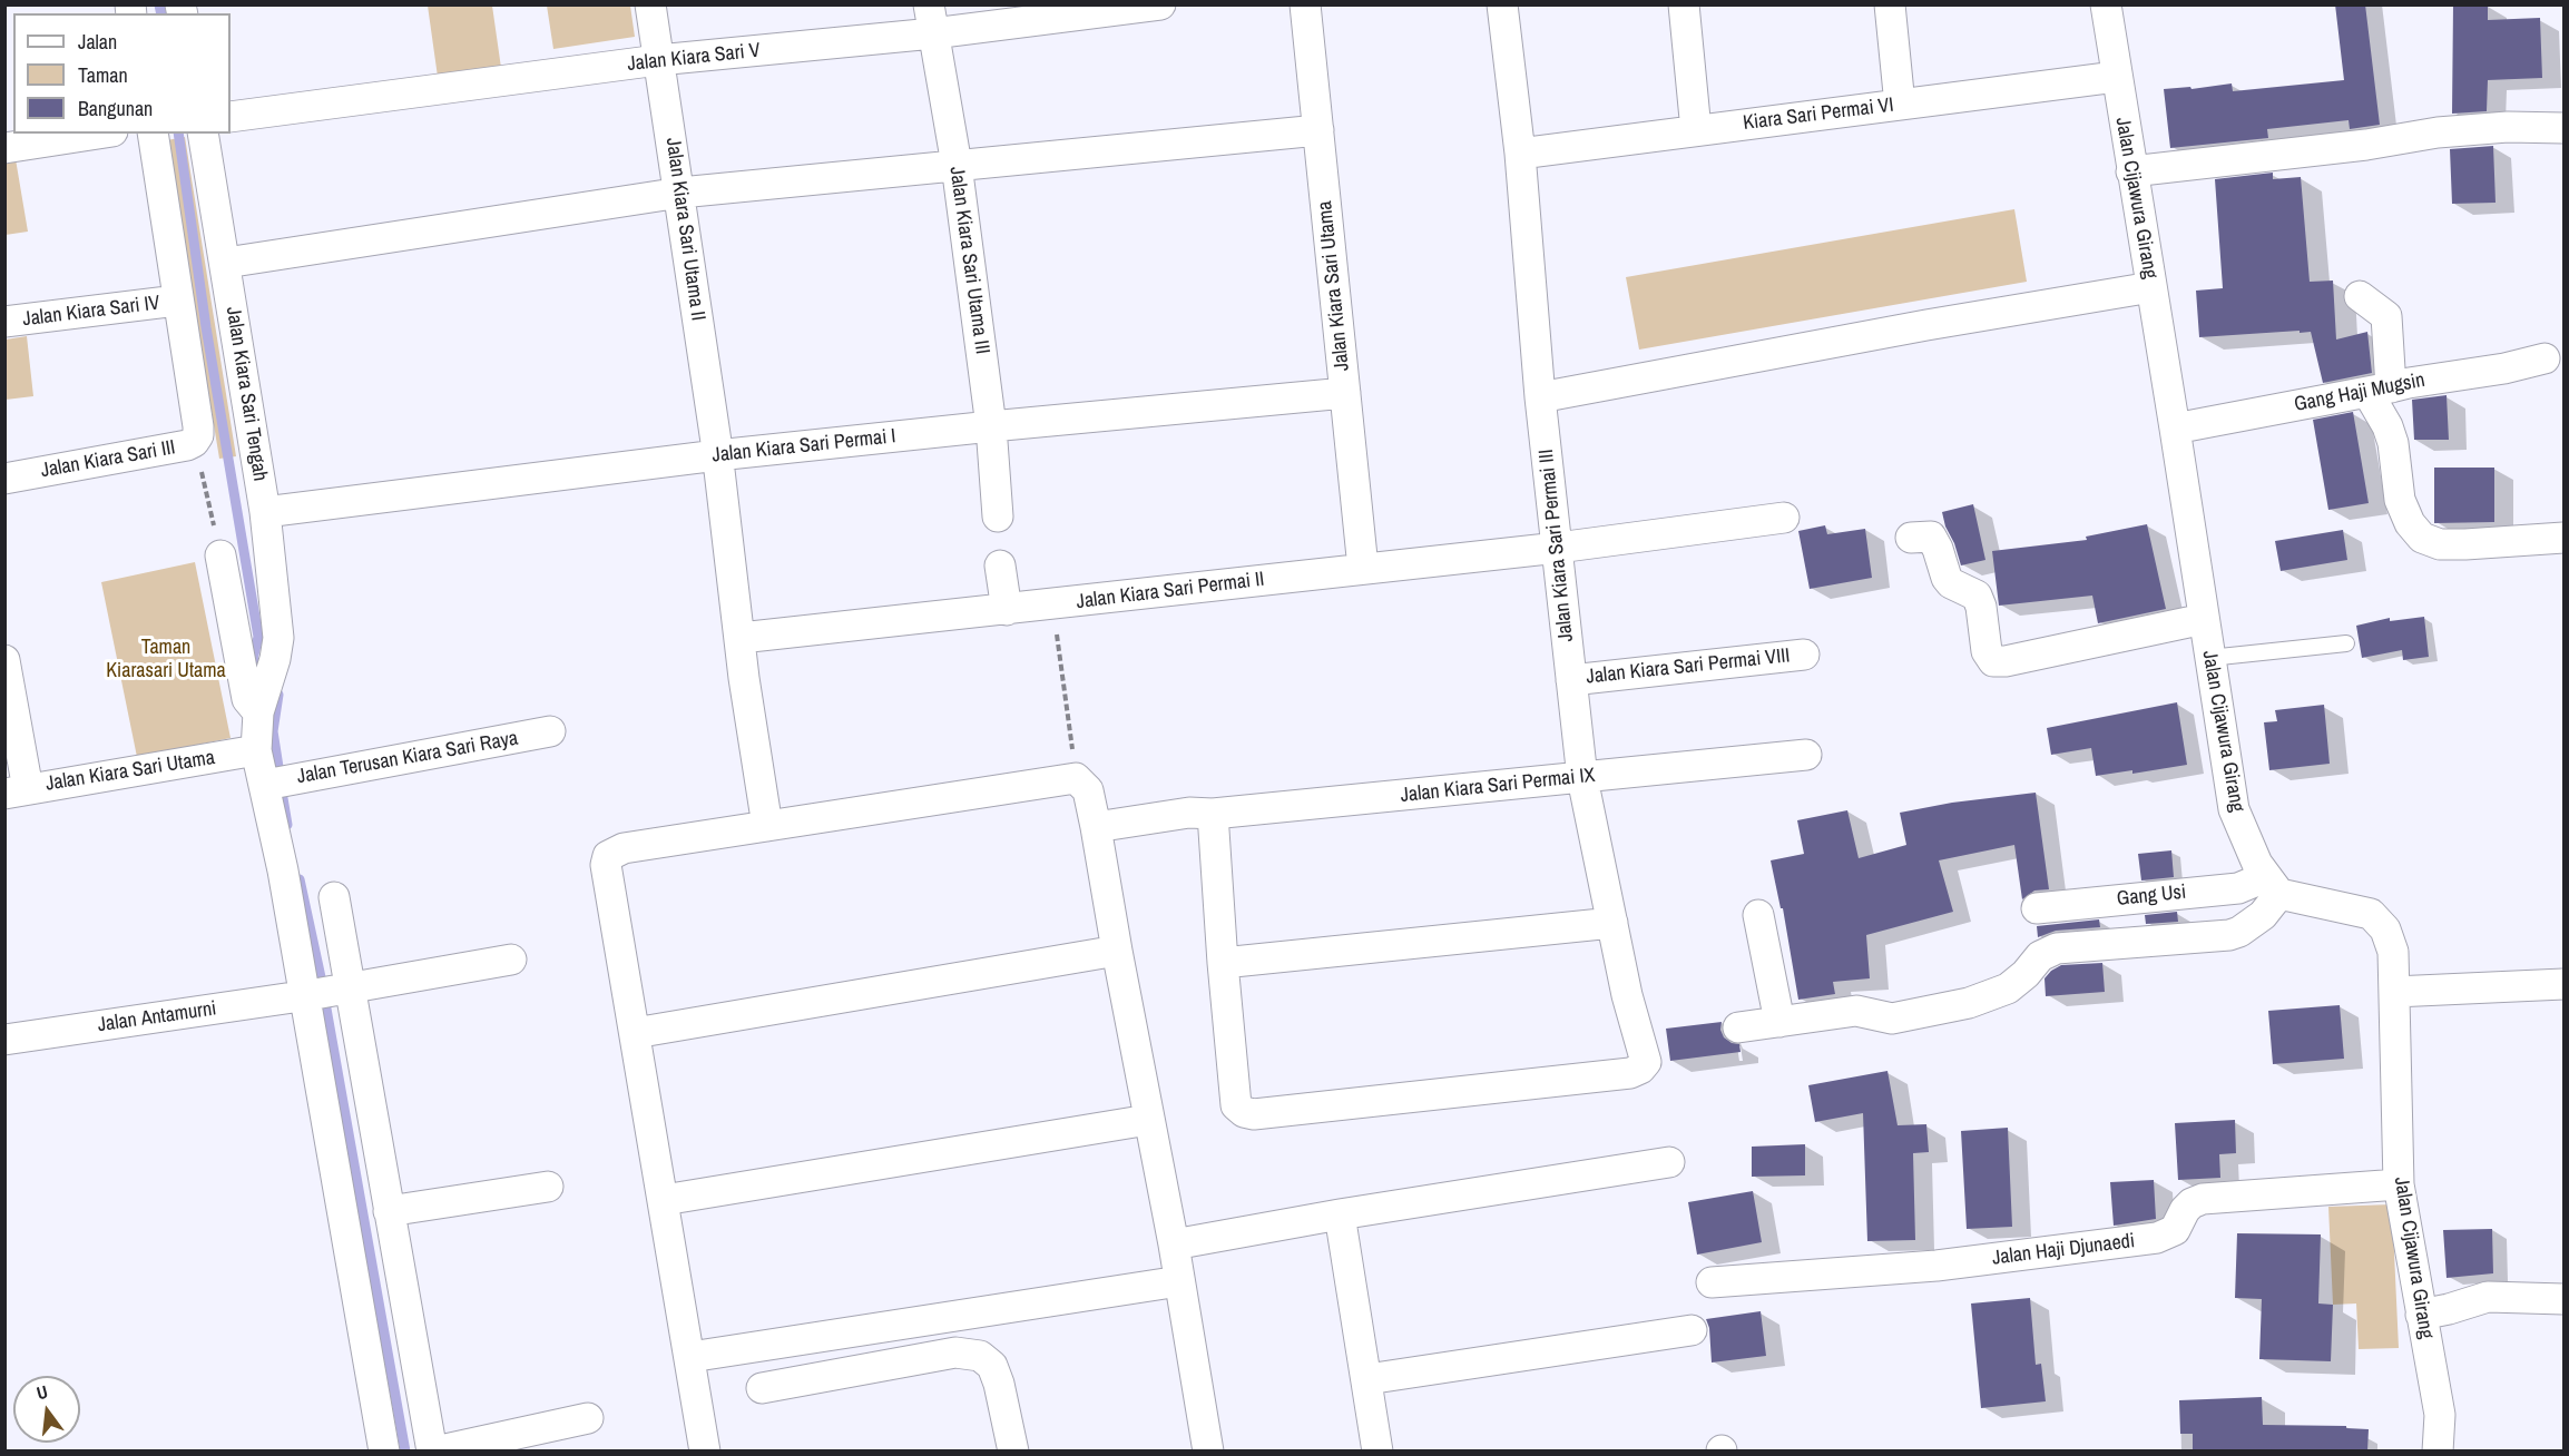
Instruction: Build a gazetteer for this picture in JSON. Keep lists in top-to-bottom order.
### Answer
{
  "streets": {
    "street": [
      "Jalan Kiara Sari V",
      "Kiara Sari Permai VI",
      "Jalan Cijawura Girang",
      "Jalan Kiara Sari Utama II",
      "Jalan Kiara Sari Utama III",
      "Jalan Kiara Sari Utama",
      "Jalan Kiara Sari IV",
      "Gang Haji Mugsin",
      "Jalan Kiara Sari Tengah",
      "Jalan Kiara Sari Permai I",
      "Jalan Kiara Sari III",
      "Jalan Kiara Sari Permai III",
      "Jalan Kiara Sari Permai II",
      "Jalan Kiara Sari Permai VIII",
      "Jalan Terusan Kiara Sari Raya",
      "Jalan Kiara Sari Permai IX",
      "Gang Usi",
      "Jalan Antamurni",
      "Jalan Haji Djunaedi"
    ]
  },
  "crossings": [
    ["Jalan Kiara Sari V", "Jalan Kiara Sari Utama II"],
    ["Jalan Kiara Sari V", "Jalan Kiara Sari Utama III"],
    ["Kiara Sari Permai VI", "Jalan Cijawura Girang"],
    ["Kiara Sari Permai VI", "Jalan Kiara Sari Permai III"],
    ["Jalan Cijawura Girang", "Gang Haji Mugsin"],
    ["Jalan Cijawura Girang", "Gang Usi"],
    ["Jalan Cijawura Girang", "Jalan Haji Djunaedi"],
    ["Jalan Kiara Sari Utama II", "Jalan Kiara Sari Permai I"],
    ["Jalan Kiara Sari Utama III", "Jalan Kiara Sari Permai I"],
    ["Jalan Kiara Sari Utama", "Jalan Kiara Sari Permai I"],
    ["Jalan Kiara Sari Utama", "Jalan Kiara Sari Permai II"],
    ["Jalan Kiara Sari Tengah", "Jalan Kiara Sari Permai I"],
    ["Jalan Kiara Sari Permai III", "Jalan Kiara Sari Permai II"],
    ["Jalan Kiara Sari Permai III", "Jalan Kiara Sari Permai VIII"],
    ["Jalan Kiara Sari Permai III", "Jalan Kiara Sari Permai IX"]
  ],
  "parks": ["Taman Kiarasari Utama"],
  "legend": ["Jalan", "Taman", "Bangunan"],
  "north": "top"
}
